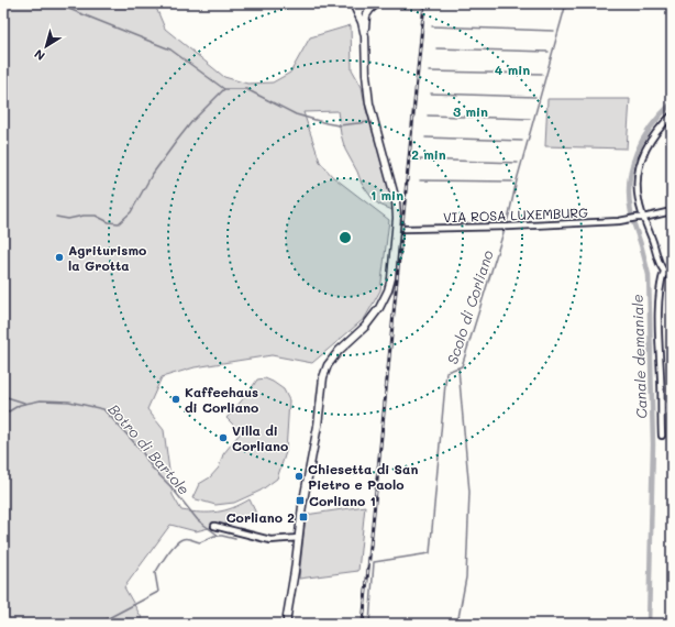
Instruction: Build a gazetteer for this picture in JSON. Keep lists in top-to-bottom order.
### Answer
{
  "streets": {
    "street": ["VIA ROSA LUXEMBURG"]
  },
  "water": ["Scolo di Corliano", "Canale demaniale", "Botro di Bartole"],
  "places": {
    "other": [
      "Agriturismo la Grotta",
      "Kaffeehaus di Corliano",
      "Villa di Corliano",
      "Chiesetta di San Pietro e Paolo"
    ],
    "transit": ["Corliano 1", "Corliano 2"]
  },
  "north": "bottom left",
  "rings": [
    "4 min",
    "3 min",
    "2 min",
    "1 min"
  ]
}
